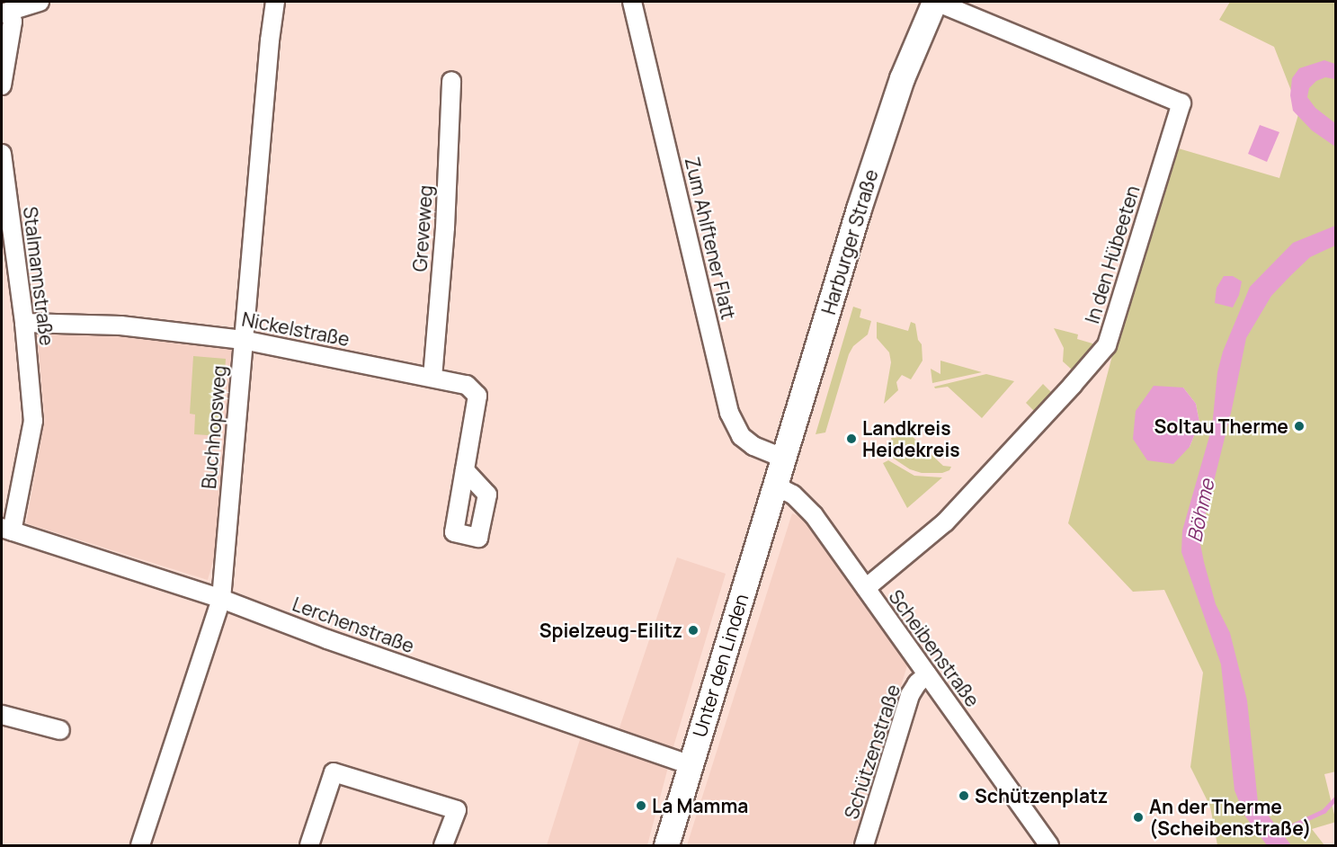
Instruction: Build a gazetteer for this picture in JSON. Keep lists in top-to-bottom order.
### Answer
{
  "streets": {
    "main road": ["Harburger Straße", "Unter den Linden"],
    "street": [
      "Greveweg",
      "Zum Ahlftener Flatt",
      "In den Hübeeten",
      "Stalmannstraße",
      "Nickelstraße",
      "Buchhopsweg",
      "Lerchenstraße",
      "Scheibenstraße",
      "Schützenstraße"
    ]
  },
  "crossings": [
    ["Greveweg", "Nickelstraße"],
    ["Zum Ahlftener Flatt", "Harburger Straße"],
    ["Harburger Straße", "In den Hübeeten"],
    ["Harburger Straße", "Scheibenstraße"],
    ["Harburger Straße", "Unter den Linden"],
    ["In den Hübeeten", "Scheibenstraße"],
    ["Stalmannstraße", "Nickelstraße"],
    ["Stalmannstraße", "Lerchenstraße"],
    ["Nickelstraße", "Buchhopsweg"],
    ["Buchhopsweg", "Lerchenstraße"],
    ["Lerchenstraße", "Unter den Linden"],
    ["Scheibenstraße", "Unter den Linden"],
    ["Scheibenstraße", "Schützenstraße"]
  ],
  "water": ["Böhme"],
  "places": [
    "Soltau Therme",
    "Landkreis Heidekreis",
    "Spielzeug-Eilitz",
    "Schützenplatz",
    "La Mamma",
    "An der Therme (Scheibenstraße)"
  ]
}
